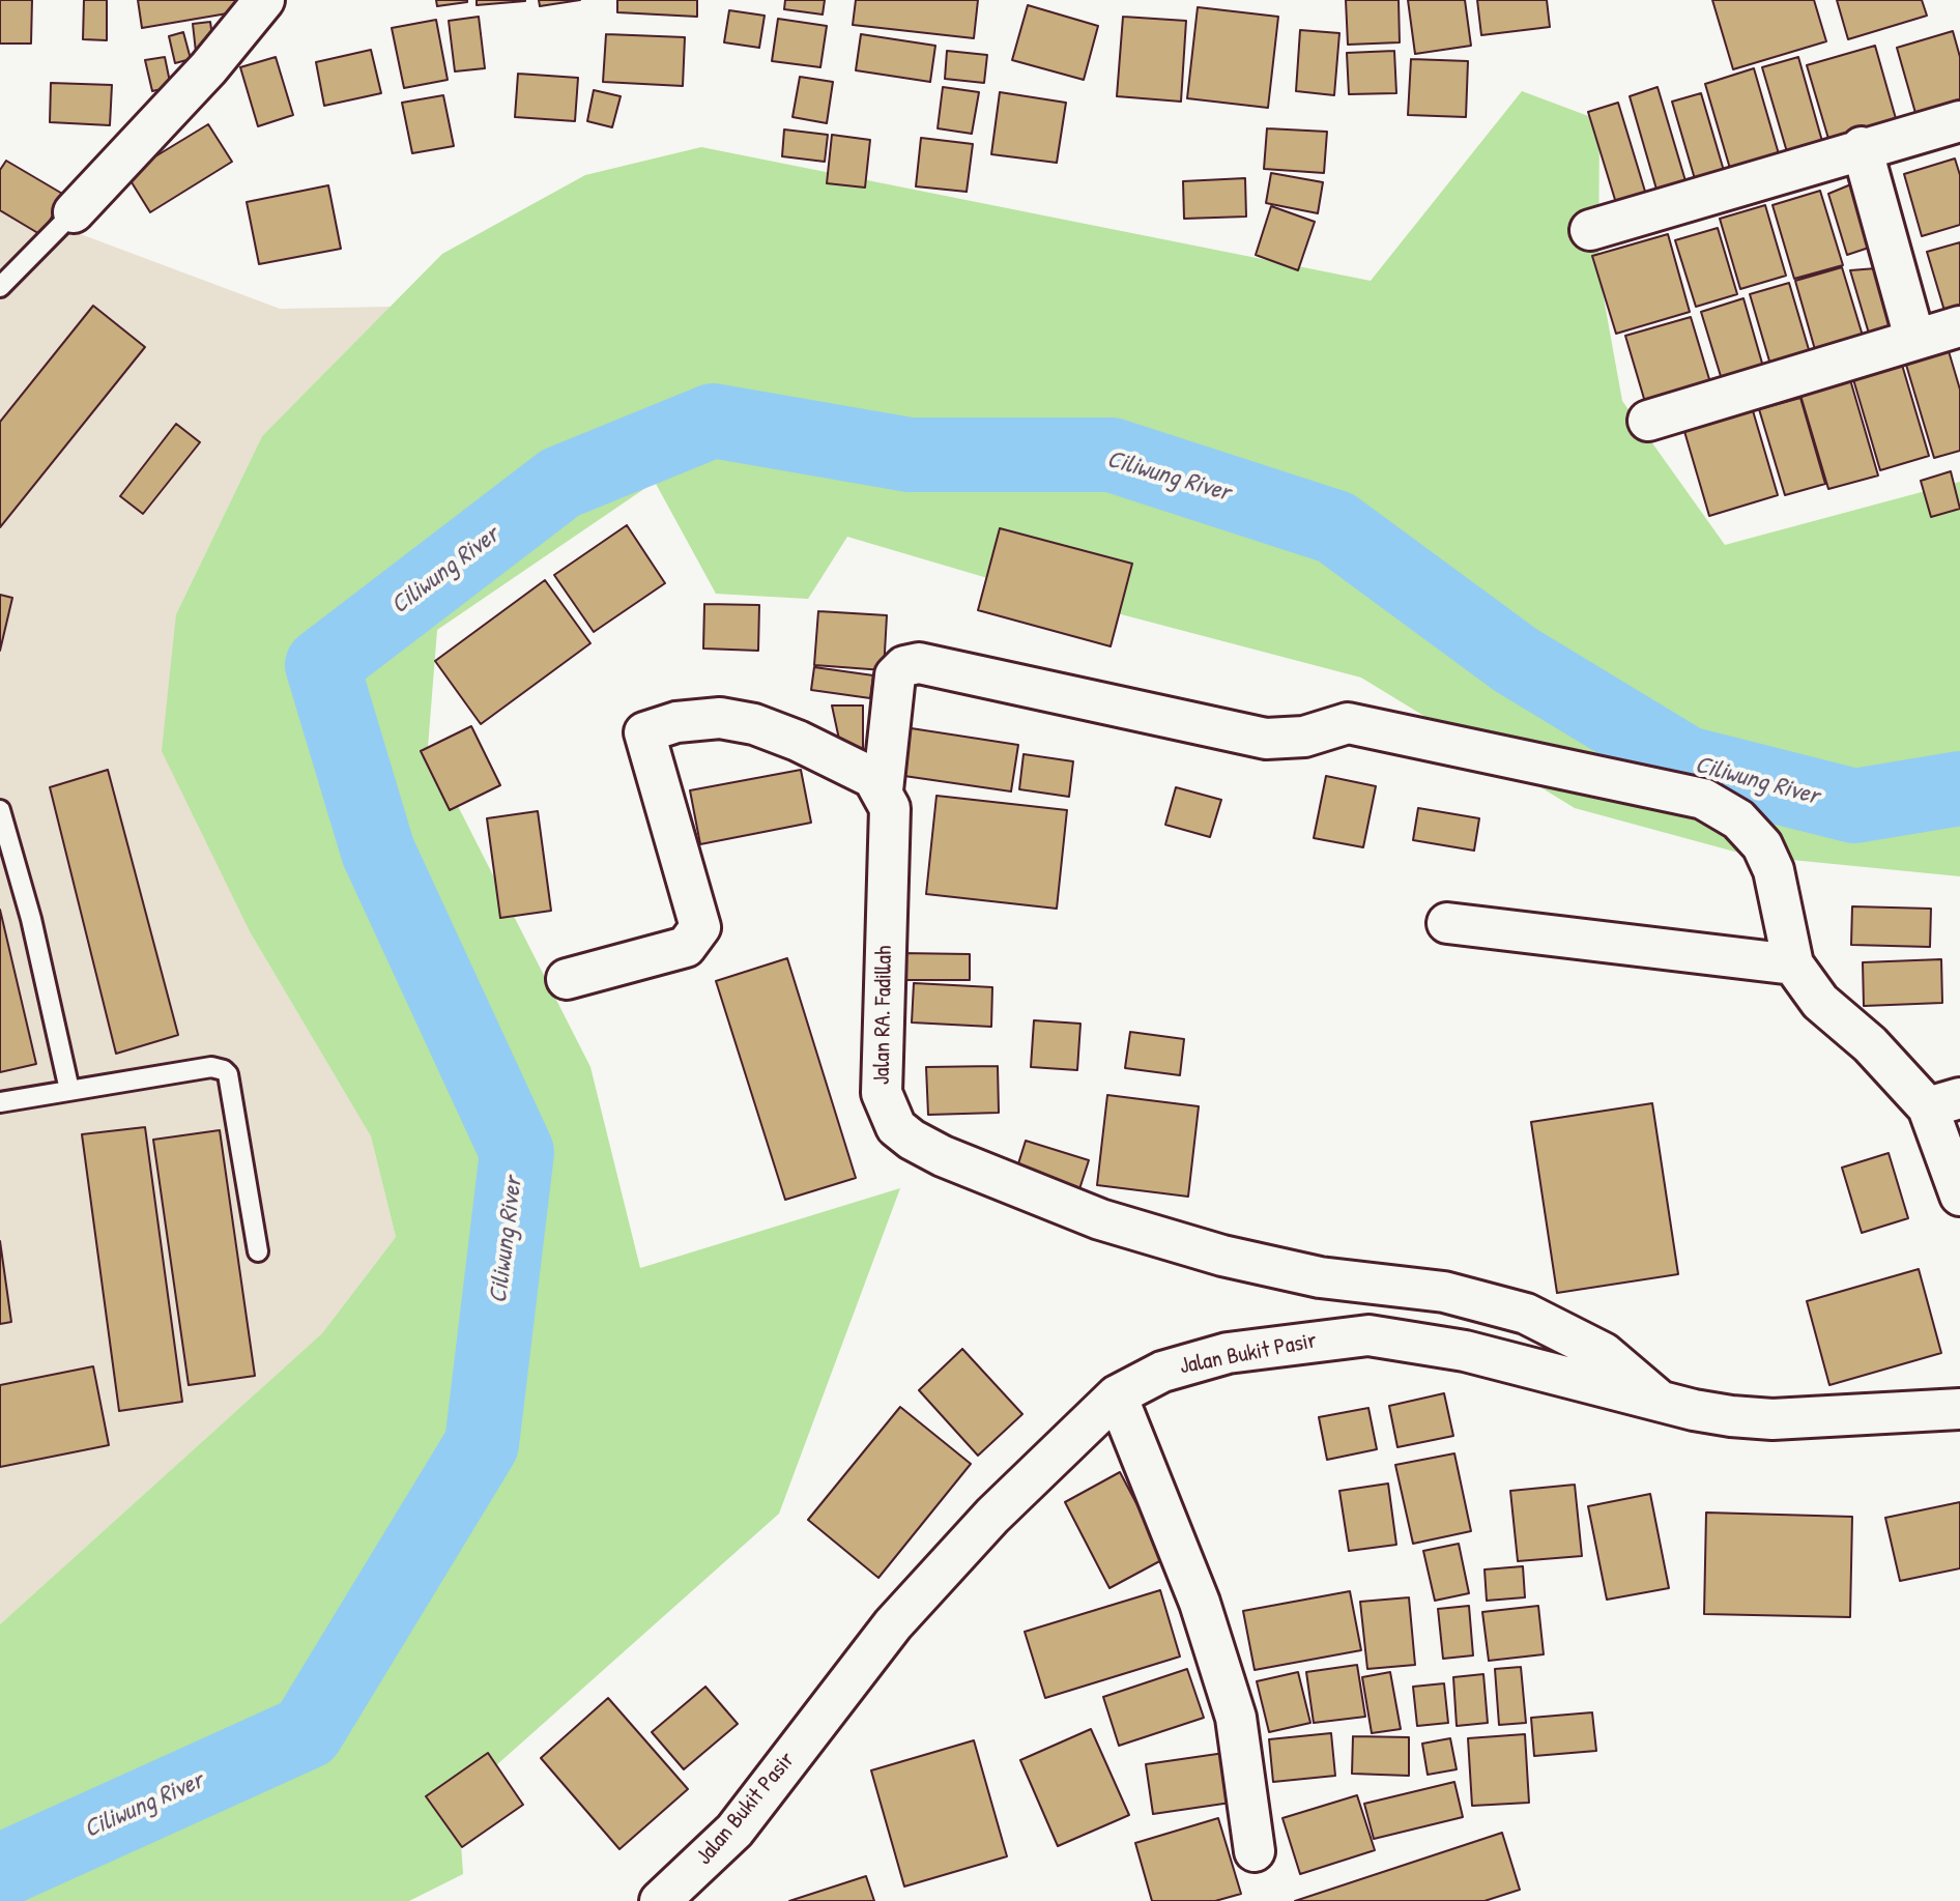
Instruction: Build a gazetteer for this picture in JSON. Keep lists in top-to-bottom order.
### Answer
{
  "streets": {
    "street": ["Jalan RA. Fadillah", "Jalan Bukit Pasir"]
  },
  "crossings": [
    ["Jalan RA. Fadillah", "Jalan Bukit Pasir"]
  ],
  "water": ["Ciliwung River"]
}
